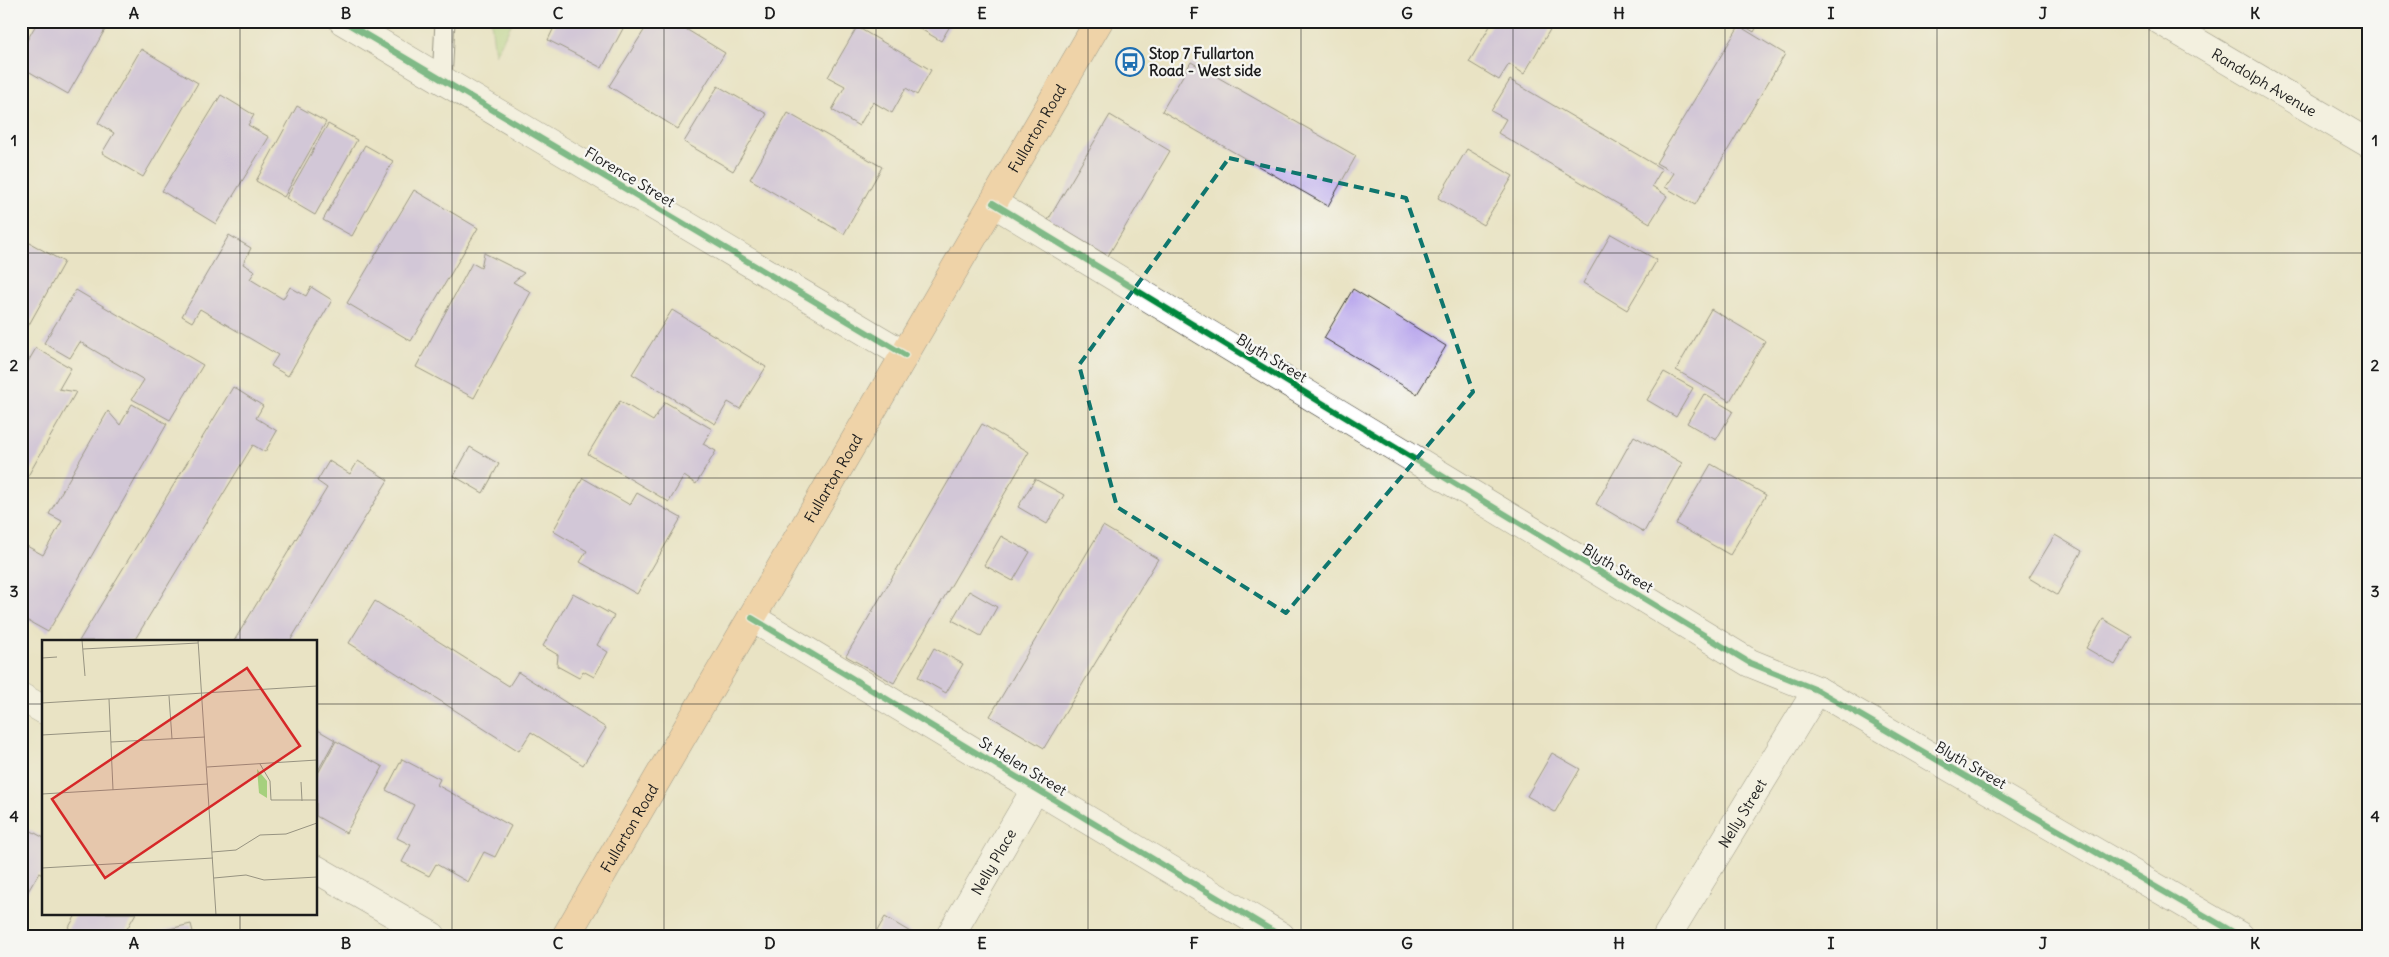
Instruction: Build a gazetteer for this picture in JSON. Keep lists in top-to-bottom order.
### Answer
{
  "streets": {
    "main road": ["Fullarton Road"],
    "street": [
      "Randolph Avenue",
      "Florence Street",
      "Blyth Street",
      "St Helen Street",
      "Nelly Street",
      "Nelly Place"
    ]
  },
  "crossings": [
    ["Fullarton Road", "Florence Street"],
    ["Fullarton Road", "Blyth Street"],
    ["Fullarton Road", "St Helen Street"],
    ["Blyth Street", "Nelly Street"],
    ["St Helen Street", "Nelly Place"]
  ],
  "places": {
    "bus stop": ["Stop 7 Fullarton Road - West side"]
  },
  "grid": {
    "columns": [
      "A",
      "B",
      "C",
      "D",
      "E",
      "F",
      "G",
      "H",
      "I",
      "J",
      "K"
    ],
    "rows": [
      "1",
      "2",
      "3",
      "4"
    ]
  }
}
